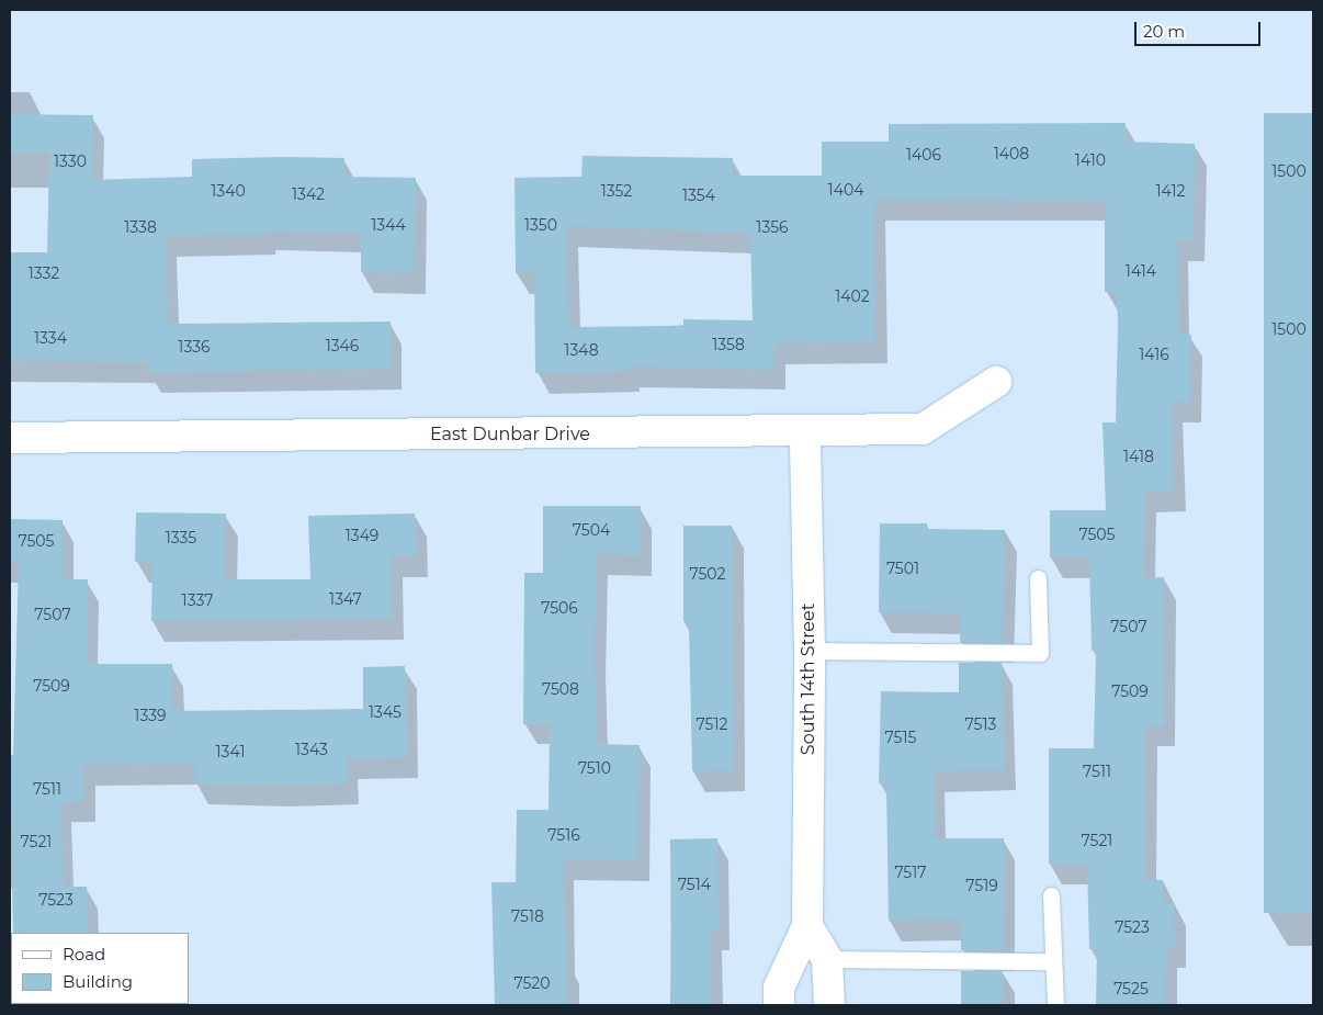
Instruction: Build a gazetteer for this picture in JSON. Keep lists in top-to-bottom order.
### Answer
{
  "streets": {
    "street": ["East Dunbar Drive", "South 14th Street"]
  },
  "crossings": [
    ["East Dunbar Drive", "South 14th Street"]
  ],
  "house_numbers": [
    "1408",
    "1406",
    "1410",
    "1330",
    "1500",
    "1404",
    "1340",
    "1352",
    "1412",
    "1342",
    "1354",
    "1344",
    "1350",
    "1338",
    "1356",
    "1414",
    "1332",
    "1402",
    "1500",
    "1334",
    "1358",
    "1346",
    "1336",
    "1348",
    "1416",
    "1418",
    "7504",
    "7505",
    "1349",
    "1335",
    "7505",
    "7501",
    "7502",
    "1347",
    "1337",
    "7506",
    "7507",
    "7507",
    "7509",
    "7508",
    "7509",
    "1345",
    "1339",
    "7512",
    "7513",
    "7515",
    "1343",
    "1341",
    "7510",
    "7511",
    "7511",
    "7516",
    "7521",
    "7521",
    "7517",
    "7514",
    "7519",
    "7523",
    "7518",
    "7523",
    "7520",
    "7525"
  ],
  "legend": ["Road", "Building"],
  "scale_bar": "20 m"
}
